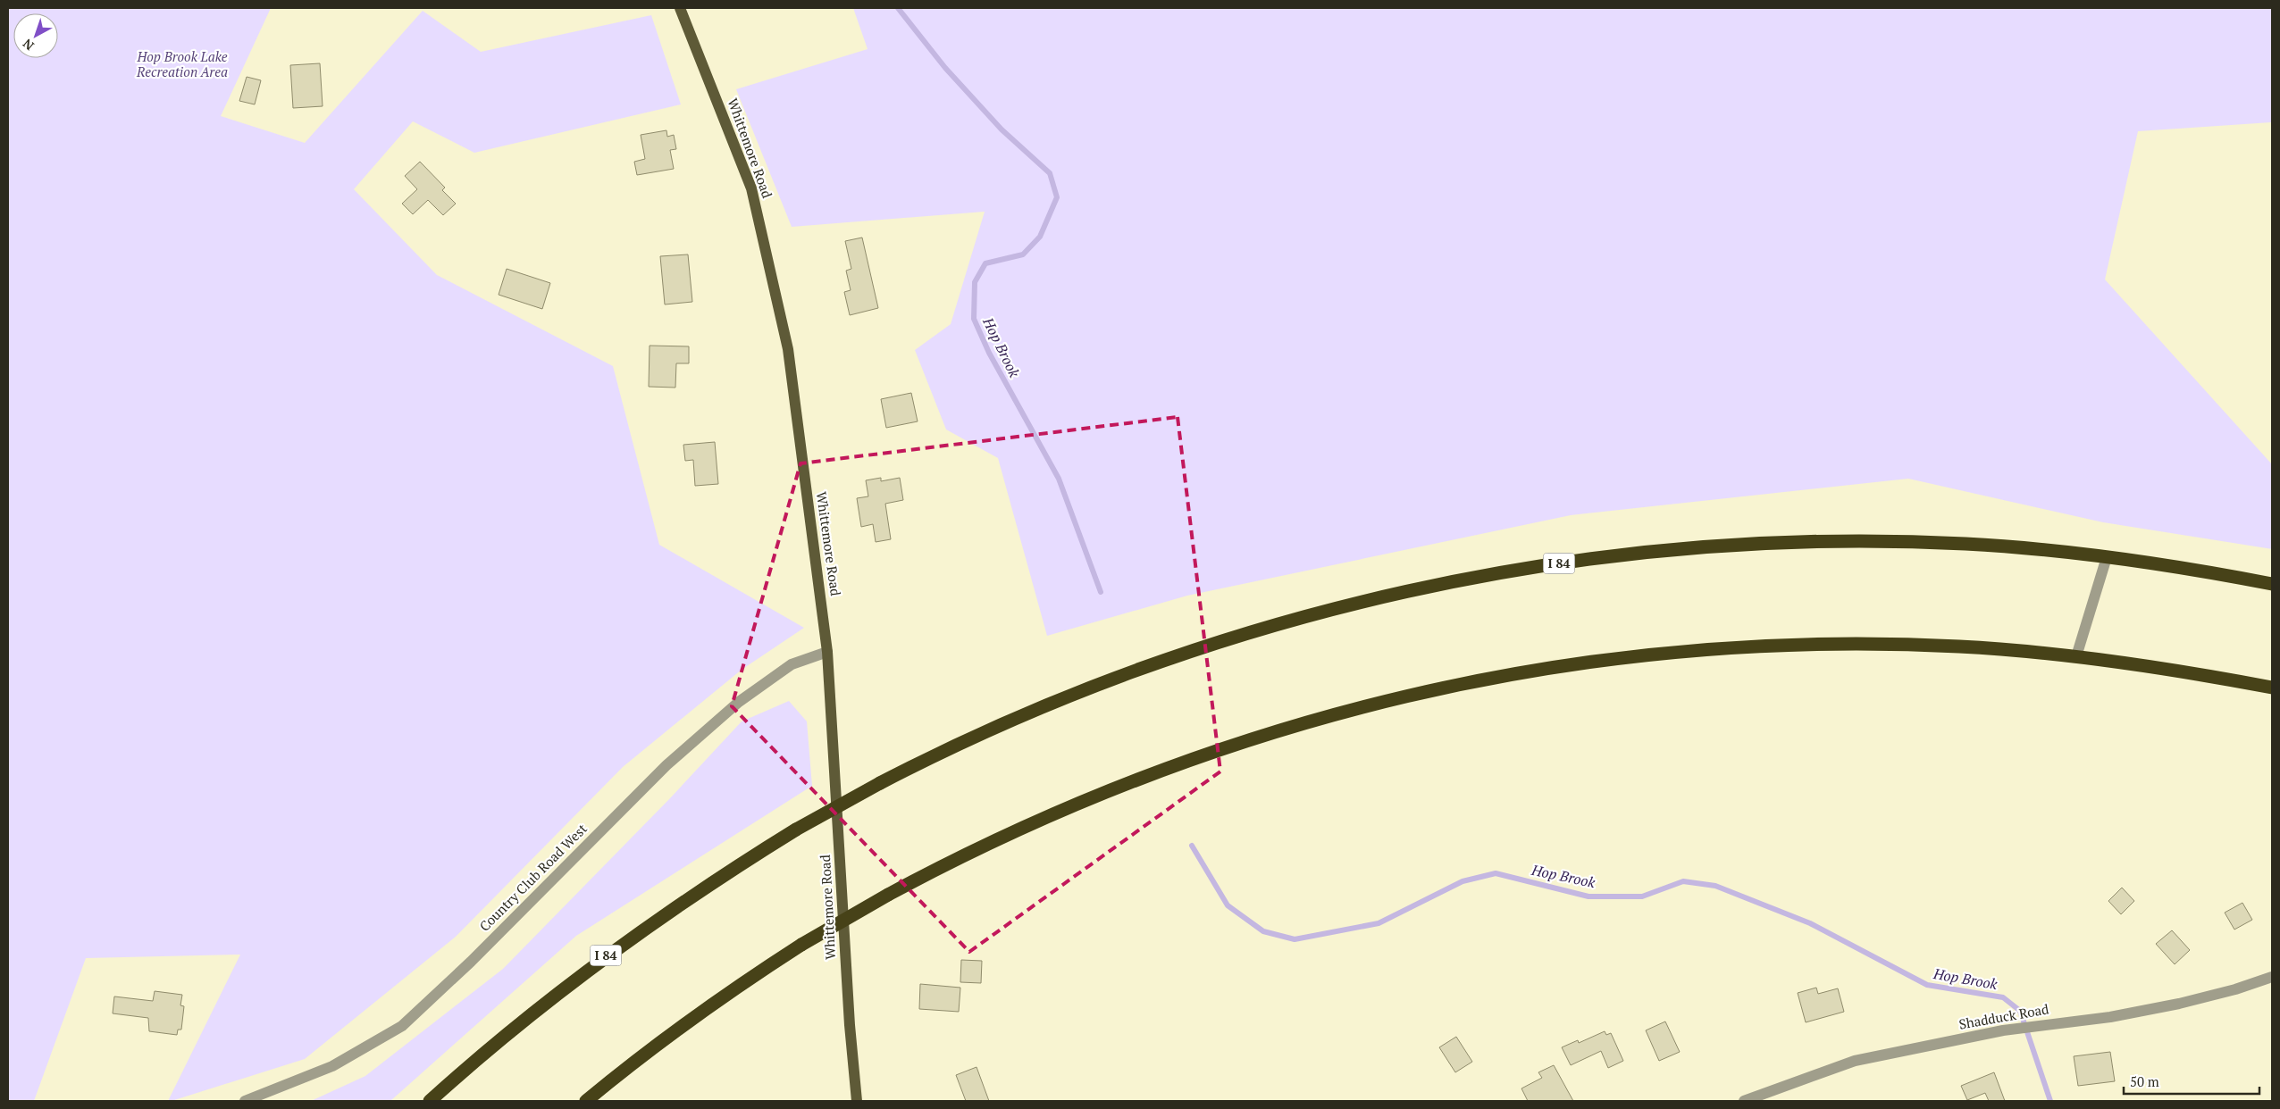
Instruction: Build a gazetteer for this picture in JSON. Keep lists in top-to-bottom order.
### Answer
{
  "streets": {
    "highway": ["I 84"],
    "main road": ["Whittemore Road"],
    "street": ["Country Club Road West", "Shadduck Road"]
  },
  "crossings": [
    ["Whittemore Road", "Country Club Road West"]
  ],
  "water": ["Hop Brook"],
  "parks": ["Hop Brook Lake Recreation Area"],
  "scale_bar": "50 m",
  "north": "bottom left"
}
